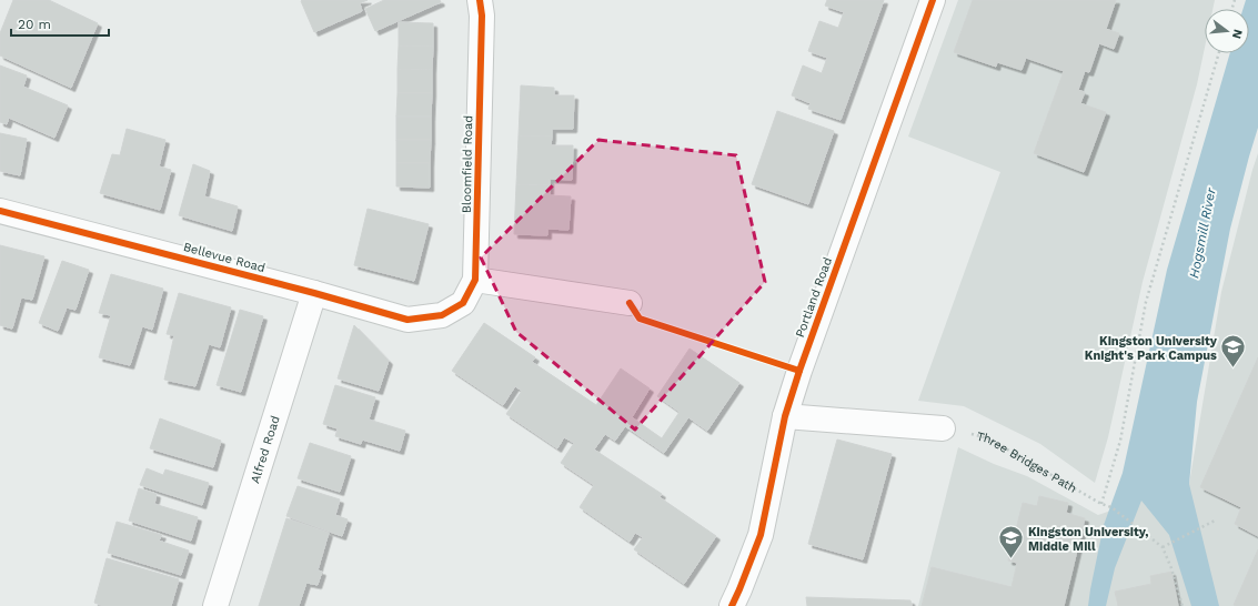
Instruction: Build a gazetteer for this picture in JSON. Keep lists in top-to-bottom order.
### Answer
{
  "streets": {
    "street": [
      "Bloomfield Road",
      "Bellevue Road",
      "Portland Road",
      "Alfred Road"
    ],
    "path": ["Three Bridges Path"]
  },
  "crossings": [
    ["Bloomfield Road", "Bellevue Road"],
    ["Bellevue Road", "Alfred Road"]
  ],
  "water": ["Hogsmill River"],
  "places": {
    "school or university": ["Kingston University Knight's Park Campus", "Kingston University, Middle Mill"]
  },
  "scale_bar": "20 m",
  "north": "right"
}
